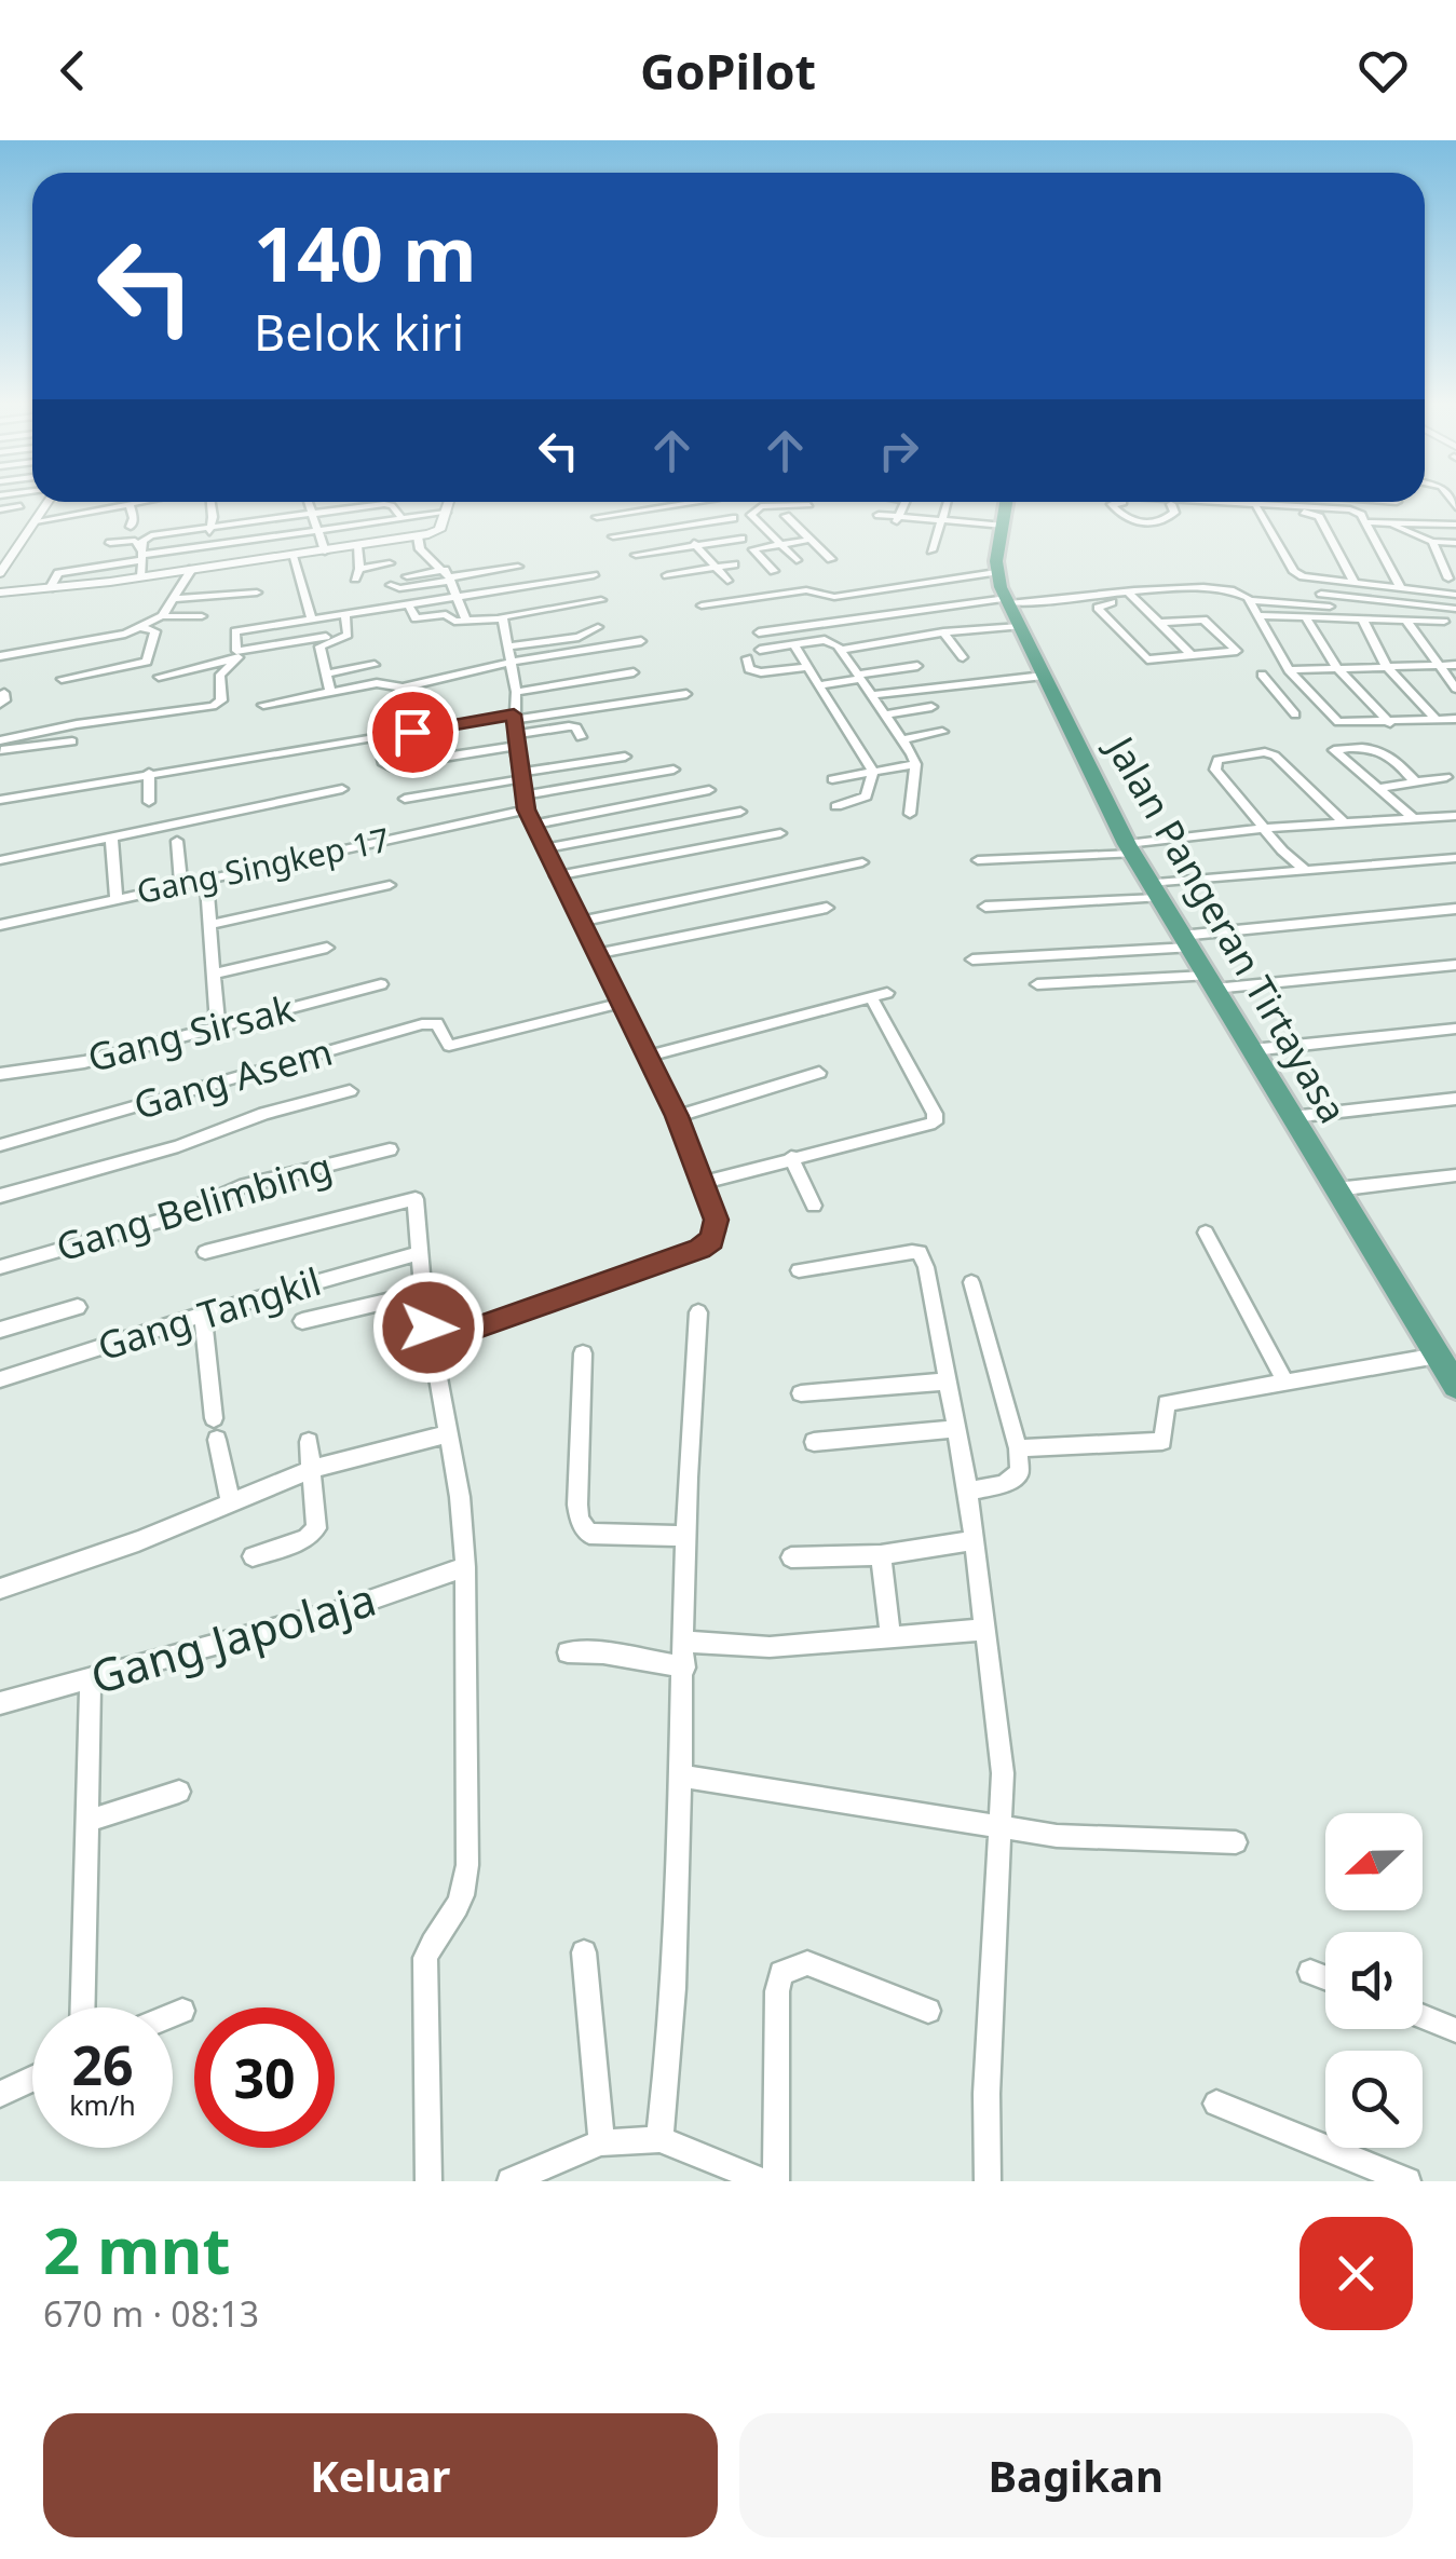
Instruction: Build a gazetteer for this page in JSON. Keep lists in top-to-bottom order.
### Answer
{
  "streets": {
    "main road": ["Jalan Pangeran Tirtayasa"],
    "street": [
      "Gang Singkep 17",
      "Gang Sirsak",
      "Gang Asem",
      "Gang Belimbing",
      "Gang Tangkil",
      "Gang Japolaja"
    ]
  },
  "north": "left",
  "page": {
    "header": "GoPilot",
    "turn": ["140 m", "Belok kiri"],
    "speed": "26 km/h",
    "limit": "30",
    "heading": ["2 mnt", "670 m · 08:13"],
    "buttons": ["Keluar", "Bagikan"]
  }
}
